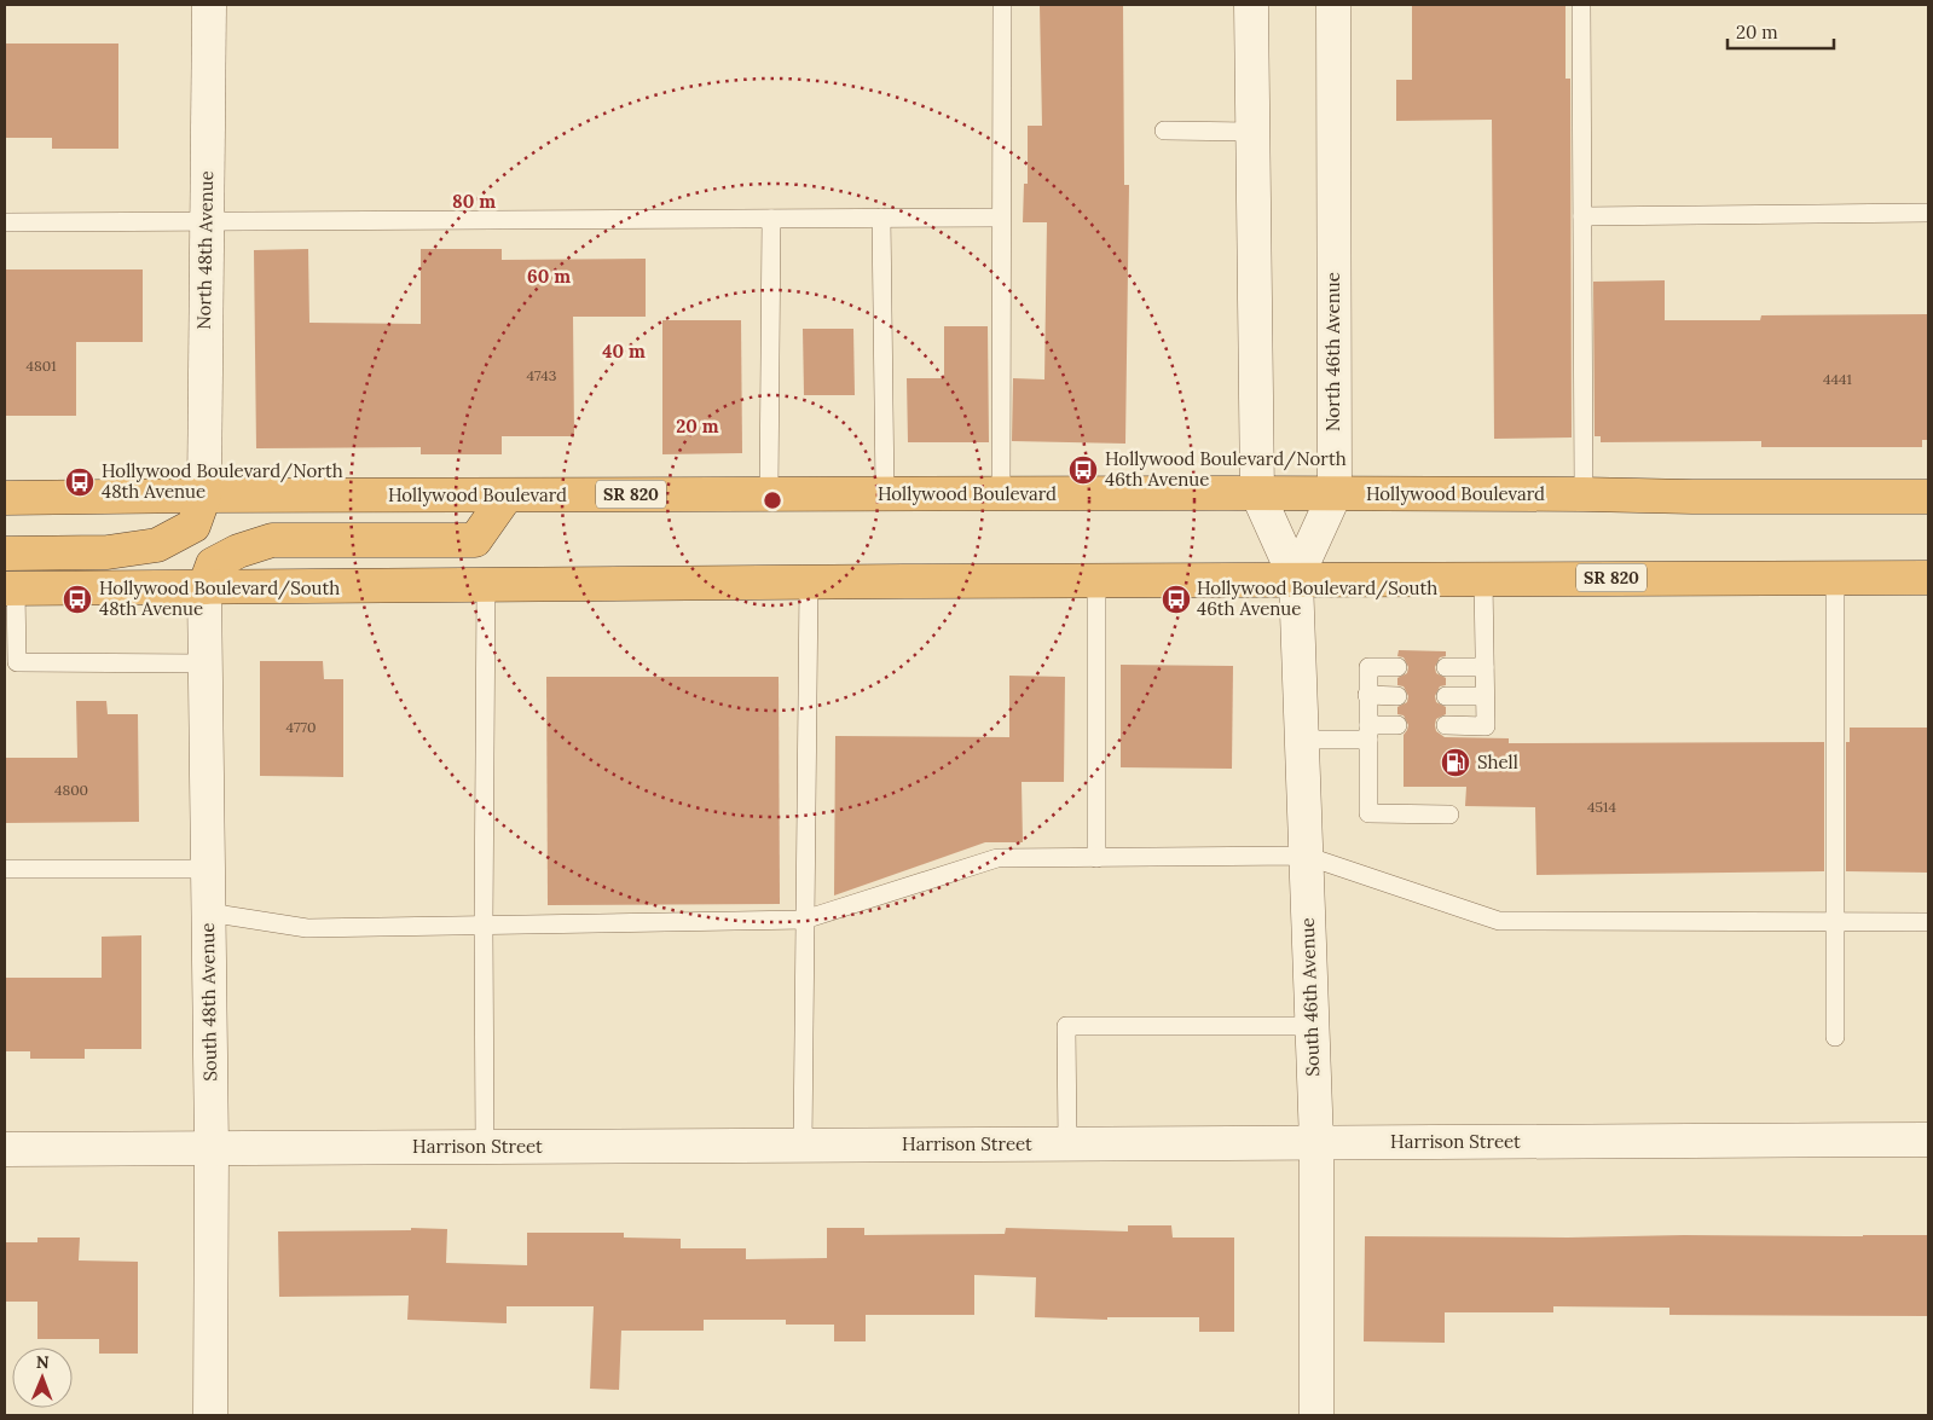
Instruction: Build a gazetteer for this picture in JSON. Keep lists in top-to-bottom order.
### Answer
{
  "streets": {
    "highway": ["SR 820", "Hollywood Boulevard"],
    "street": [
      "North 48th Avenue",
      "North 46th Avenue",
      "South 46th Avenue",
      "South 48th Avenue",
      "Harrison Street"
    ]
  },
  "crossings": [
    ["North 48th Avenue", "Hollywood Boulevard"],
    ["North 46th Avenue", "SR 820"],
    ["North 46th Avenue", "Hollywood Boulevard"],
    ["North 46th Avenue", "South 46th Avenue"],
    ["SR 820", "South 46th Avenue"],
    ["SR 820", "South 48th Avenue"],
    ["South 46th Avenue", "Harrison Street"],
    ["South 48th Avenue", "Harrison Street"]
  ],
  "places": {
    "bus stop": [
      "Hollywood Boulevard/North 46th Avenue",
      "Hollywood Boulevard/North 48th Avenue",
      "Hollywood Boulevard/South 48th Avenue",
      "Hollywood Boulevard/South 46th Avenue"
    ],
    "fuel station": ["Shell"]
  },
  "house_numbers": [
    "4801",
    "4743",
    "4441",
    "4770",
    "4800",
    "4514"
  ],
  "scale_bar": "20 m",
  "north": "top",
  "rings": [
    "80 m",
    "60 m",
    "40 m",
    "20 m"
  ]
}
